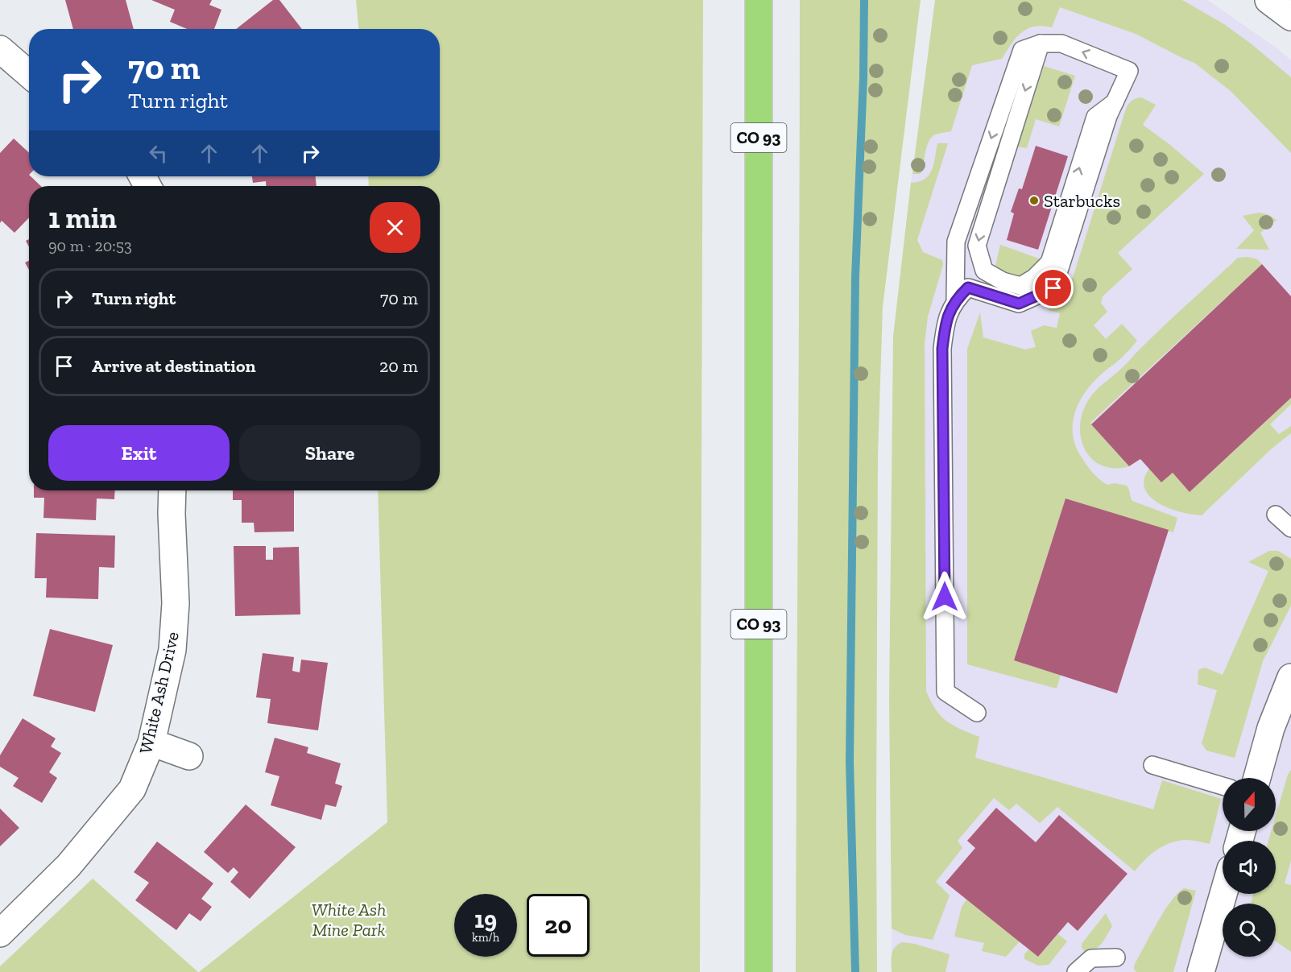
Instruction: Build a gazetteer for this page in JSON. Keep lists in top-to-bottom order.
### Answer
{
  "streets": {
    "highway": ["CO 93"],
    "street": ["White Ash Drive"]
  },
  "parks": ["White Ash Mine Park"],
  "places": ["Starbucks"],
  "north": "top",
  "page": {
    "turn": ["70 m", "Turn right"],
    "heading": ["1 min", "90 m · 20:53"],
    "list": [
      {
        "name": "Turn right",
        "value": "70 m"
      },
      {
        "name": "Arrive at destination",
        "value": "20 m"
      }
    ],
    "buttons": ["Exit", "Share"],
    "speed": "19 km/h",
    "limit": "20"
  }
}
